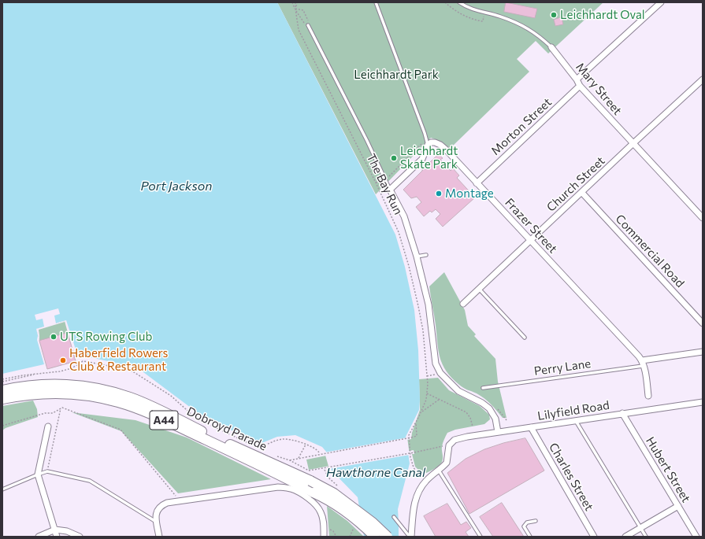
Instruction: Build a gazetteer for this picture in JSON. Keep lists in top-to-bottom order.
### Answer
{
  "streets": {
    "highway": ["A44", "Dobroyd Parade"],
    "street": [
      "Mary Street",
      "Morton Street",
      "Church Street",
      "Frazer Street",
      "Commercial Road",
      "Lilyfield Road",
      "Hubert Street",
      "Charles Street"
    ],
    "lane": ["Perry Lane"],
    "path": ["The Bay Run"]
  },
  "crossings": [
    ["Mary Street", "Morton Street"],
    ["Mary Street", "Church Street"],
    ["Morton Street", "Frazer Street"],
    ["Church Street", "Frazer Street"],
    ["Church Street", "Commercial Road"],
    ["Frazer Street", "Perry Lane"],
    ["Lilyfield Road", "Hubert Street"],
    ["Lilyfield Road", "Charles Street"]
  ],
  "water": ["Port Jackson", "Hawthorne Canal"],
  "parks": ["Leichhardt Park"],
  "places": [
    "Leichhardt Oval",
    "Leichhardt Skate Park",
    "Montage",
    "UTS Rowing Club",
    "Haberfield Rowers Club & Restaurant"
  ]
}
